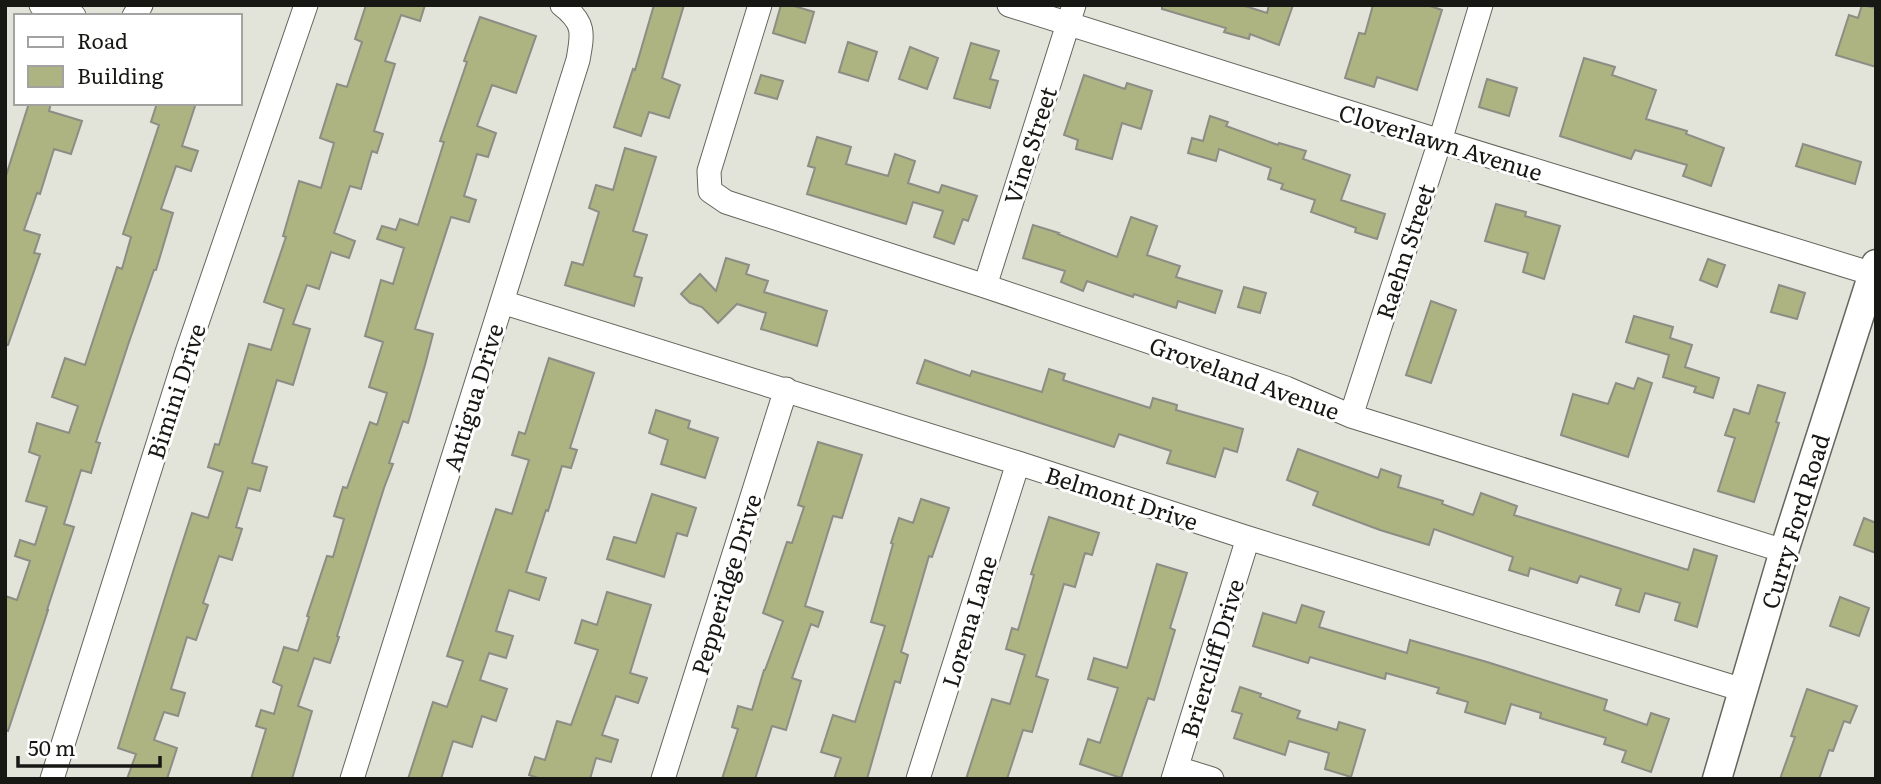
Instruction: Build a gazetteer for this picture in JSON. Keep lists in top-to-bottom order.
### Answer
{
  "streets": {
    "street": [
      "Cloverlawn Avenue",
      "Vine Street",
      "Raehn Street",
      "Groveland Avenue",
      "Bimini Drive",
      "Antigua Drive",
      "Belmont Drive",
      "Curry Ford Road",
      "Pepperidge Drive",
      "Lorena Lane",
      "Briercliff Drive"
    ]
  },
  "crossings": [
    ["Cloverlawn Avenue", "Vine Street"],
    ["Cloverlawn Avenue", "Raehn Street"],
    ["Cloverlawn Avenue", "Curry Ford Road"],
    ["Vine Street", "Groveland Avenue"],
    ["Raehn Street", "Groveland Avenue"],
    ["Groveland Avenue", "Curry Ford Road"],
    ["Antigua Drive", "Belmont Drive"],
    ["Belmont Drive", "Curry Ford Road"],
    ["Belmont Drive", "Pepperidge Drive"],
    ["Belmont Drive", "Lorena Lane"],
    ["Belmont Drive", "Briercliff Drive"]
  ],
  "legend": ["Road", "Building"],
  "scale_bar": "50 m"
}
